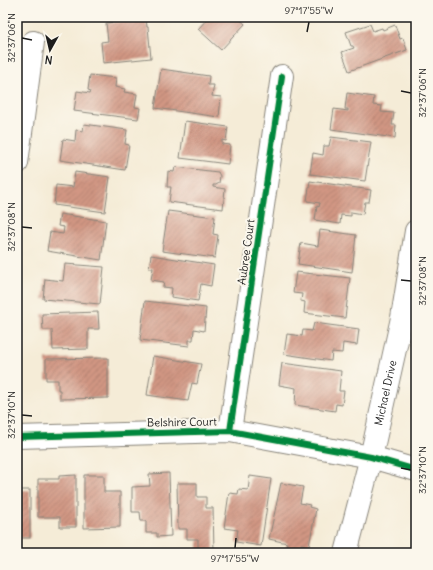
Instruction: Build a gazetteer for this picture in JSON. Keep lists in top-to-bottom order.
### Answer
{
  "streets": {
    "street": ["Aubree Court", "Michael Drive", "Belshire Court"]
  },
  "crossings": [
    ["Aubree Court", "Belshire Court"],
    ["Michael Drive", "Belshire Court"]
  ],
  "north": "bottom",
  "coordinates": [
    "97°17'55\"W",
    "32°37'06\"N",
    "32°37'08\"N",
    "32°37'10\"N"
  ]
}
